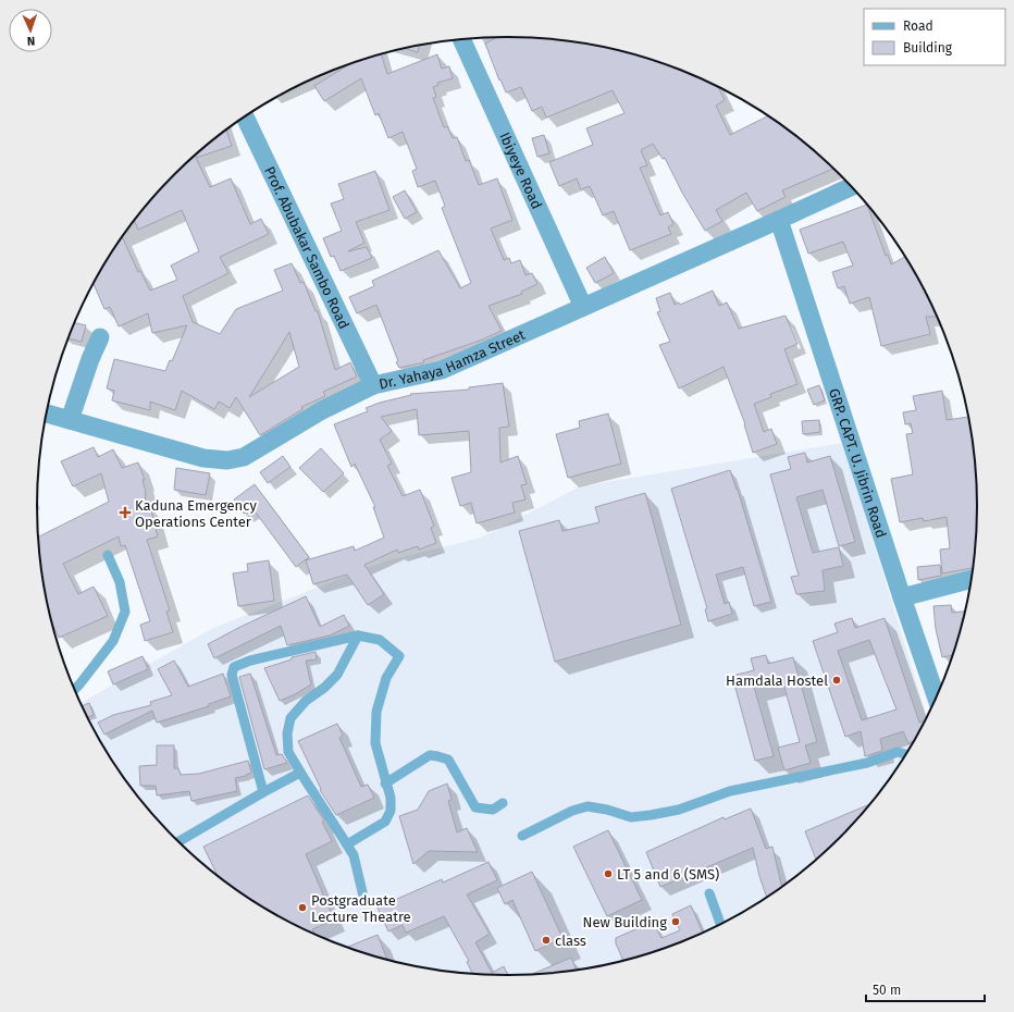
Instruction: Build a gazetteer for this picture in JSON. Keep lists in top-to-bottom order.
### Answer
{
  "streets": {
    "street": [
      "Ibiyeye Road",
      "Prof. Abubakar Sambo Road",
      "Dr. Yahaya Hamza Street",
      "GRP. CAPT. U. Jibrin Road"
    ]
  },
  "crossings": [
    ["Ibiyeye Road", "Dr. Yahaya Hamza Street"],
    ["Prof. Abubakar Sambo Road", "Dr. Yahaya Hamza Street"],
    ["Dr. Yahaya Hamza Street", "GRP. CAPT. U. Jibrin Road"]
  ],
  "places": {
    "health": ["Kaduna Emergency Operations Center"],
    "other": [
      "Hamdala Hostel",
      "LT 5 and 6 (SMS)",
      "Postgraduate Lecture Theatre",
      "New Building",
      "class"
    ]
  },
  "legend": ["Road", "Building"],
  "scale_bar": "50 m",
  "north": "bottom"
}
